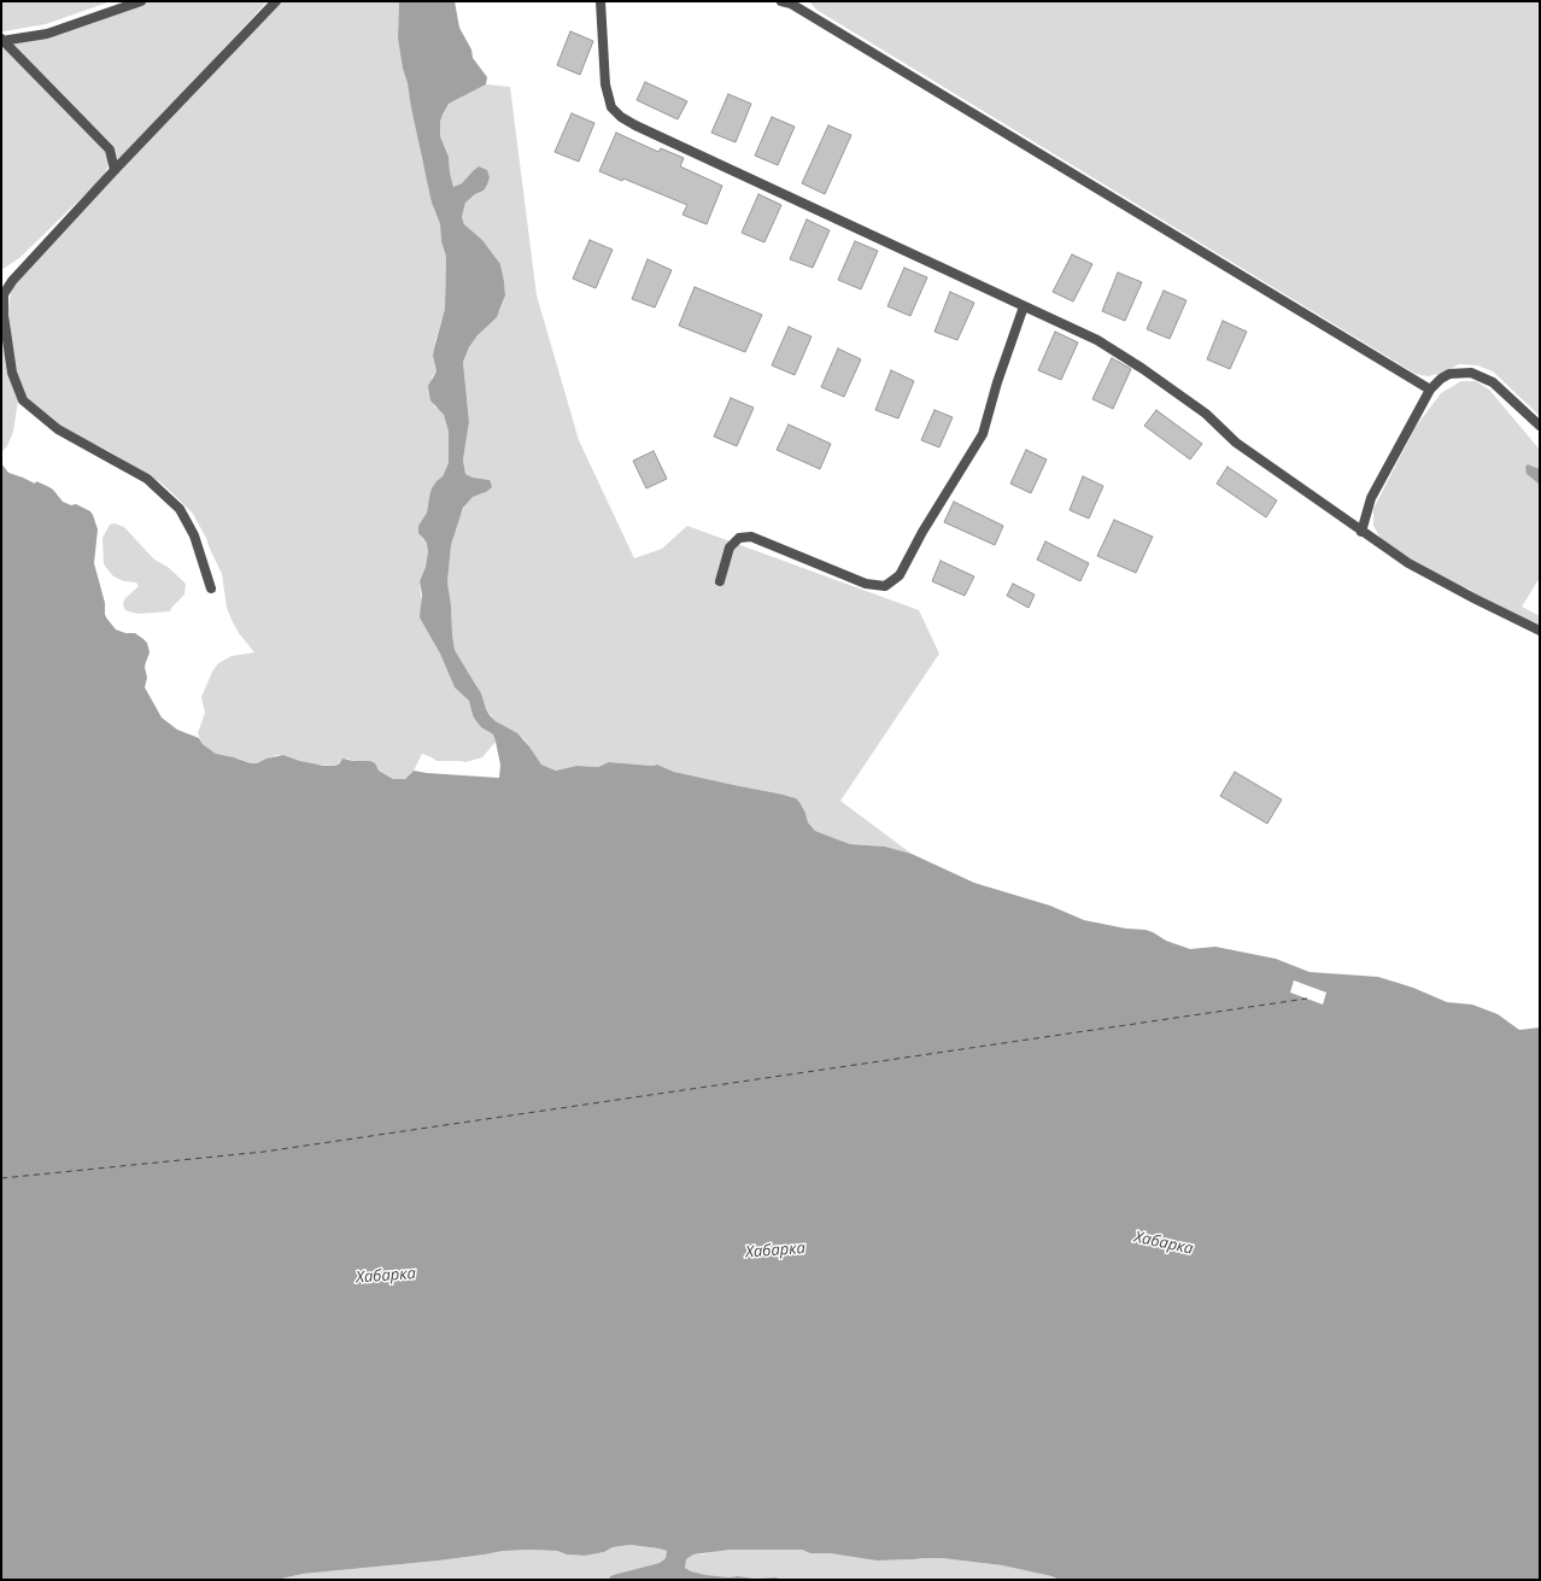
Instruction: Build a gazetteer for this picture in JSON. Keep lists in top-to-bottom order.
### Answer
{
  "water": ["Хабарка"]
}
